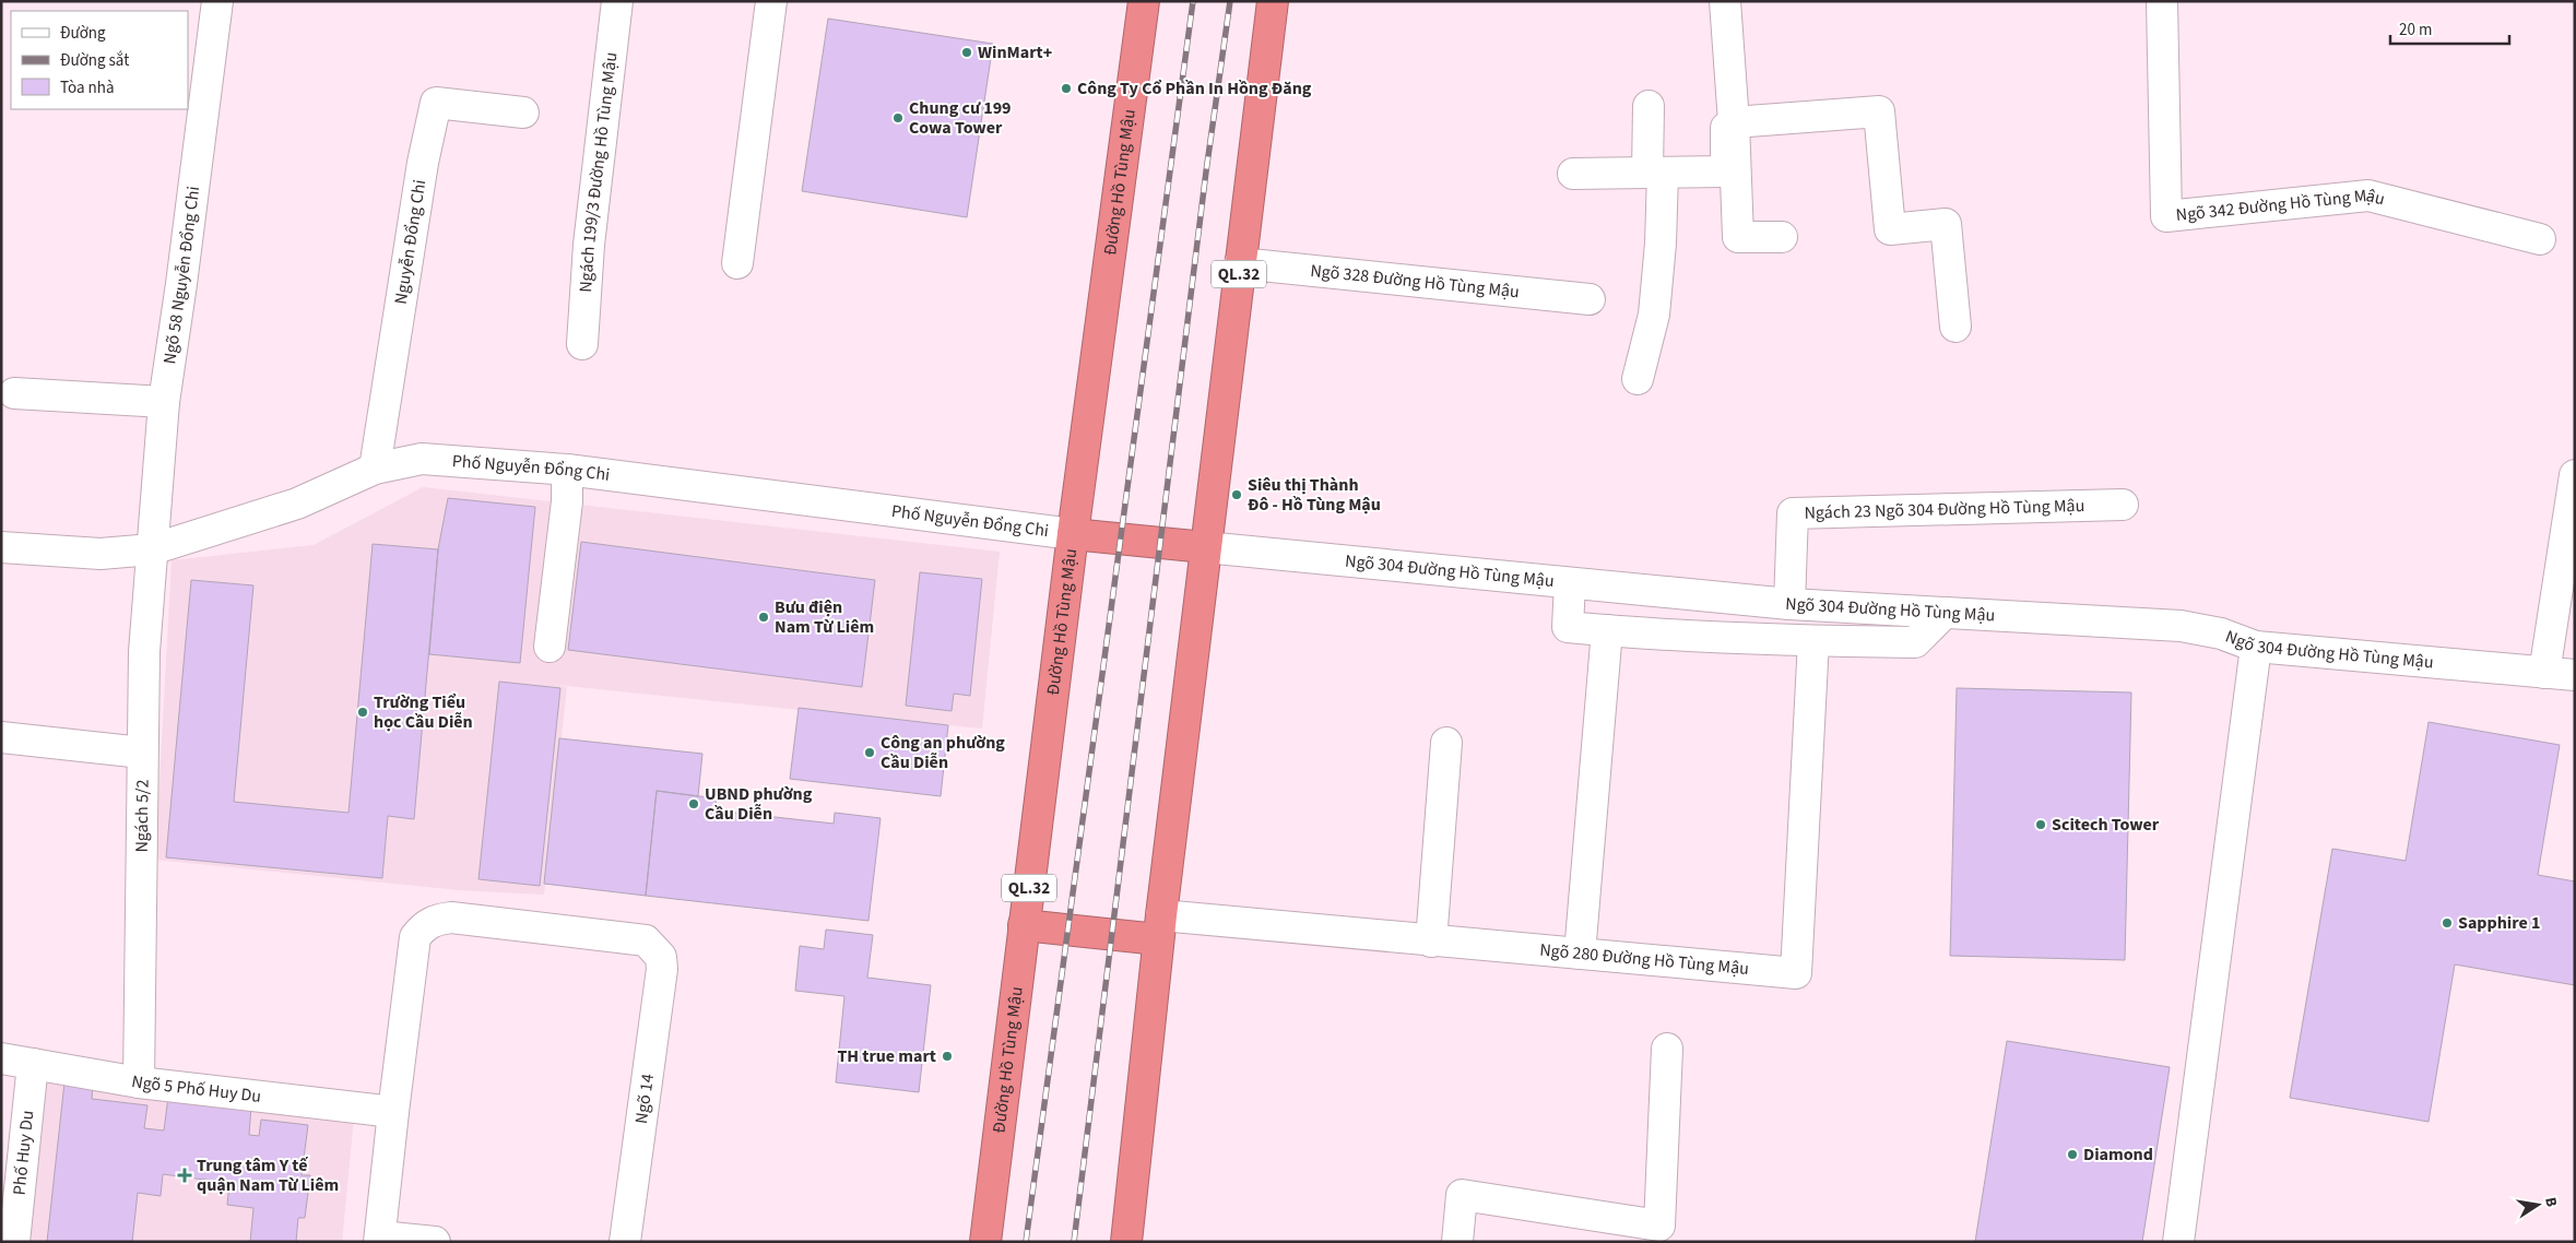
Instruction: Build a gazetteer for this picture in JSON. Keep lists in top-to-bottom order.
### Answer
{
  "streets": {
    "highway": ["Đường Hồ Tùng Mậu", "QL.32"],
    "street": [
      "Ngách 199/3 Đường Hồ Tùng Mậu",
      "Ngõ 342 Đường Hồ Tùng Mậu",
      "Nguyễn Đổng Chi",
      "Ngõ 58 Nguyễn Đổng Chi",
      "Ngõ 328 Đường Hồ Tùng Mậu",
      "Phố Nguyễn Đổng Chi",
      "Ngách 23 Ngõ 304 Đường Hồ Tùng Mậu",
      "Ngõ 304 Đường Hồ Tùng Mậu",
      "Ngách 5/2",
      "Ngõ 280 Đường Hồ Tùng Mậu",
      "Ngõ 5 Phố Huy Du",
      "Ngõ 14",
      "Phố Huy Du"
    ]
  },
  "crossings": [
    ["Đường Hồ Tùng Mậu", "Phố Nguyễn Đổng Chi"],
    ["Nguyễn Đổng Chi", "Phố Nguyễn Đổng Chi"],
    ["QL.32", "Ngõ 328 Đường Hồ Tùng Mậu"],
    ["QL.32", "Ngõ 304 Đường Hồ Tùng Mậu"],
    ["QL.32", "Ngõ 280 Đường Hồ Tùng Mậu"],
    ["Ngõ 58 Nguyễn Đổng Chi", "Phố Nguyễn Đổng Chi"],
    ["Ngõ 58 Nguyễn Đổng Chi", "Ngách 5/2"],
    ["Phố Nguyễn Đổng Chi", "Ngách 5/2"],
    ["Ngách 23 Ngõ 304 Đường Hồ Tùng Mậu", "Ngõ 304 Đường Hồ Tùng Mậu"],
    ["Ngách 5/2", "Ngõ 5 Phố Huy Du"],
    ["Ngõ 5 Phố Huy Du", "Ngõ 14"],
    ["Ngõ 5 Phố Huy Du", "Phố Huy Du"]
  ],
  "places": {
    "other": [
      "WinMart+",
      "Công Ty Cổ Phần In Hồng Đăng",
      "Chung cư 199 Cowa Tower",
      "Siêu thị Thành Đô - Hồ Tùng Mậu",
      "Bưu điện Nam Từ Liêm",
      "Trường Tiểu học Cầu Diễn",
      "Công an phường Cầu Diễn",
      "UBND phường Cầu Diễn",
      "Scitech Tower",
      "Sapphire 1",
      "TH true mart",
      "Diamond"
    ],
    "health": ["Trung tâm Y tế quận Nam Từ Liêm"]
  },
  "legend": ["Đường", "Đường sắt", "Tòa nhà"],
  "scale_bar": "20 m",
  "north": "right"
}
